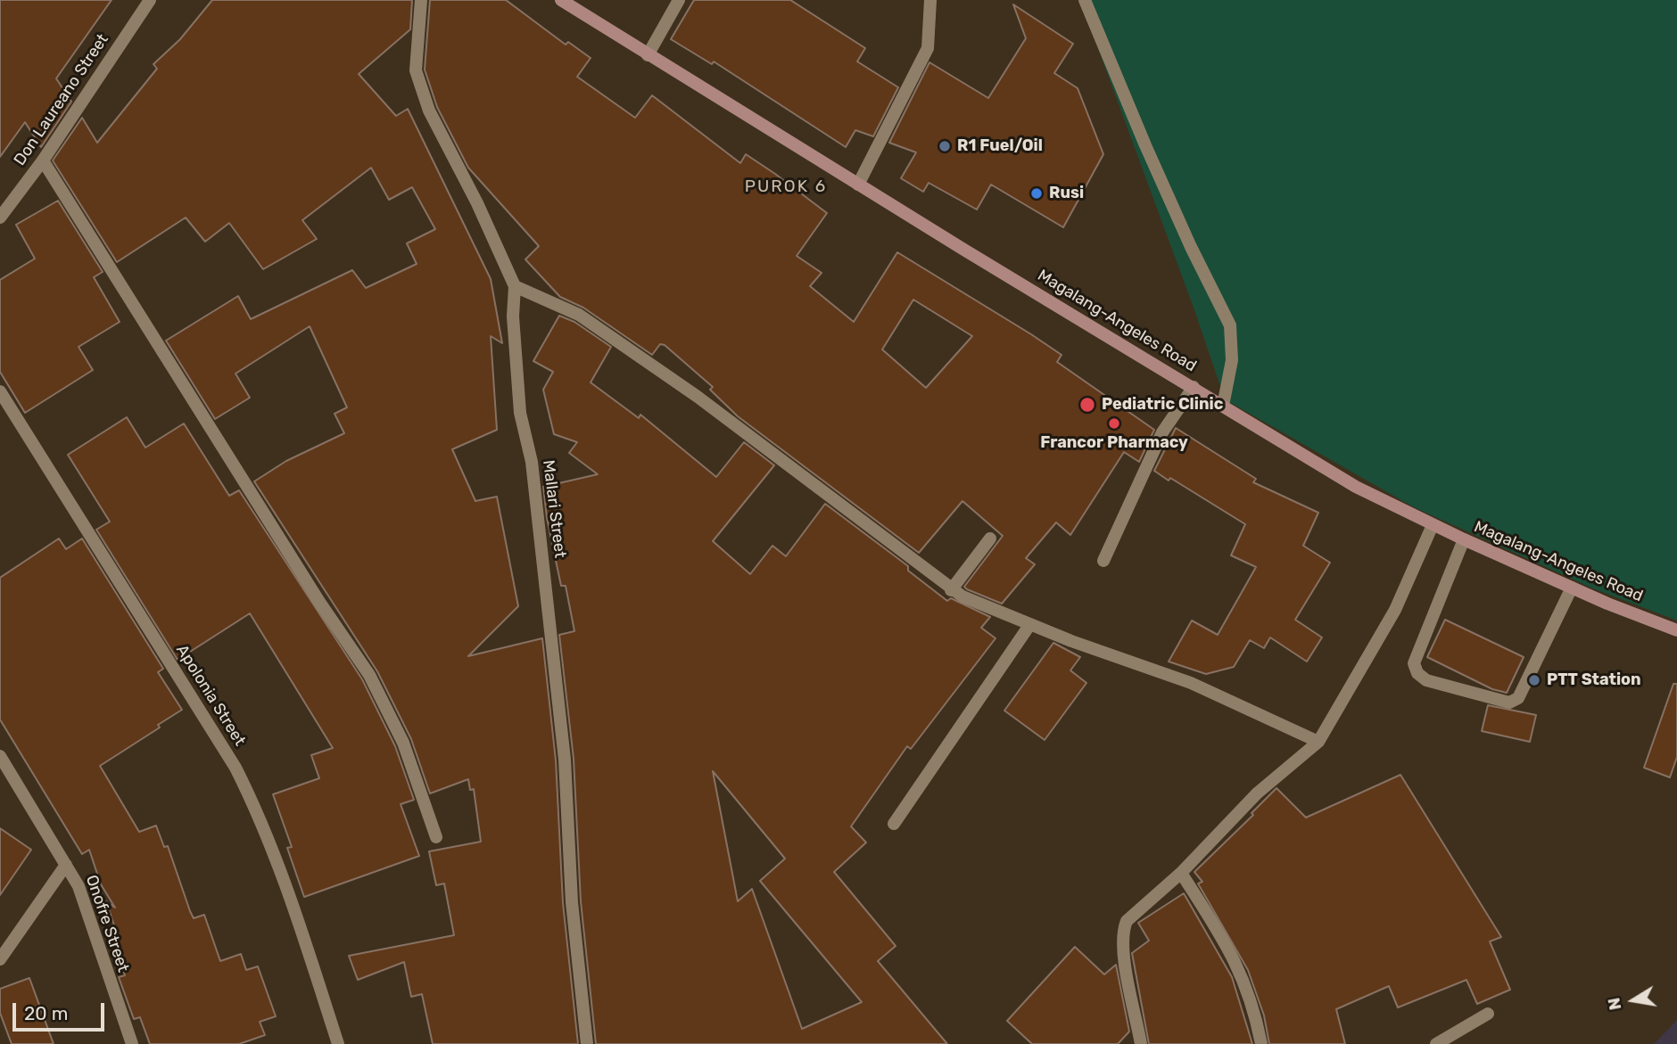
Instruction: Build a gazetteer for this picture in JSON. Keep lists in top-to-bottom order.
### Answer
{
  "streets": {
    "main road": ["Magalang-Angeles Road"],
    "street": [
      "Don Laureano Street",
      "Mallari Street",
      "Apolonia Street",
      "Onofre Street"
    ]
  },
  "districts": ["PUROK 6"],
  "places": [
    "R1 Fuel/Oil",
    "Rusi",
    "Pediatric Clinic",
    "Francor Pharmacy",
    "PTT Station"
  ],
  "scale_bar": "20 m",
  "north": "left"
}
